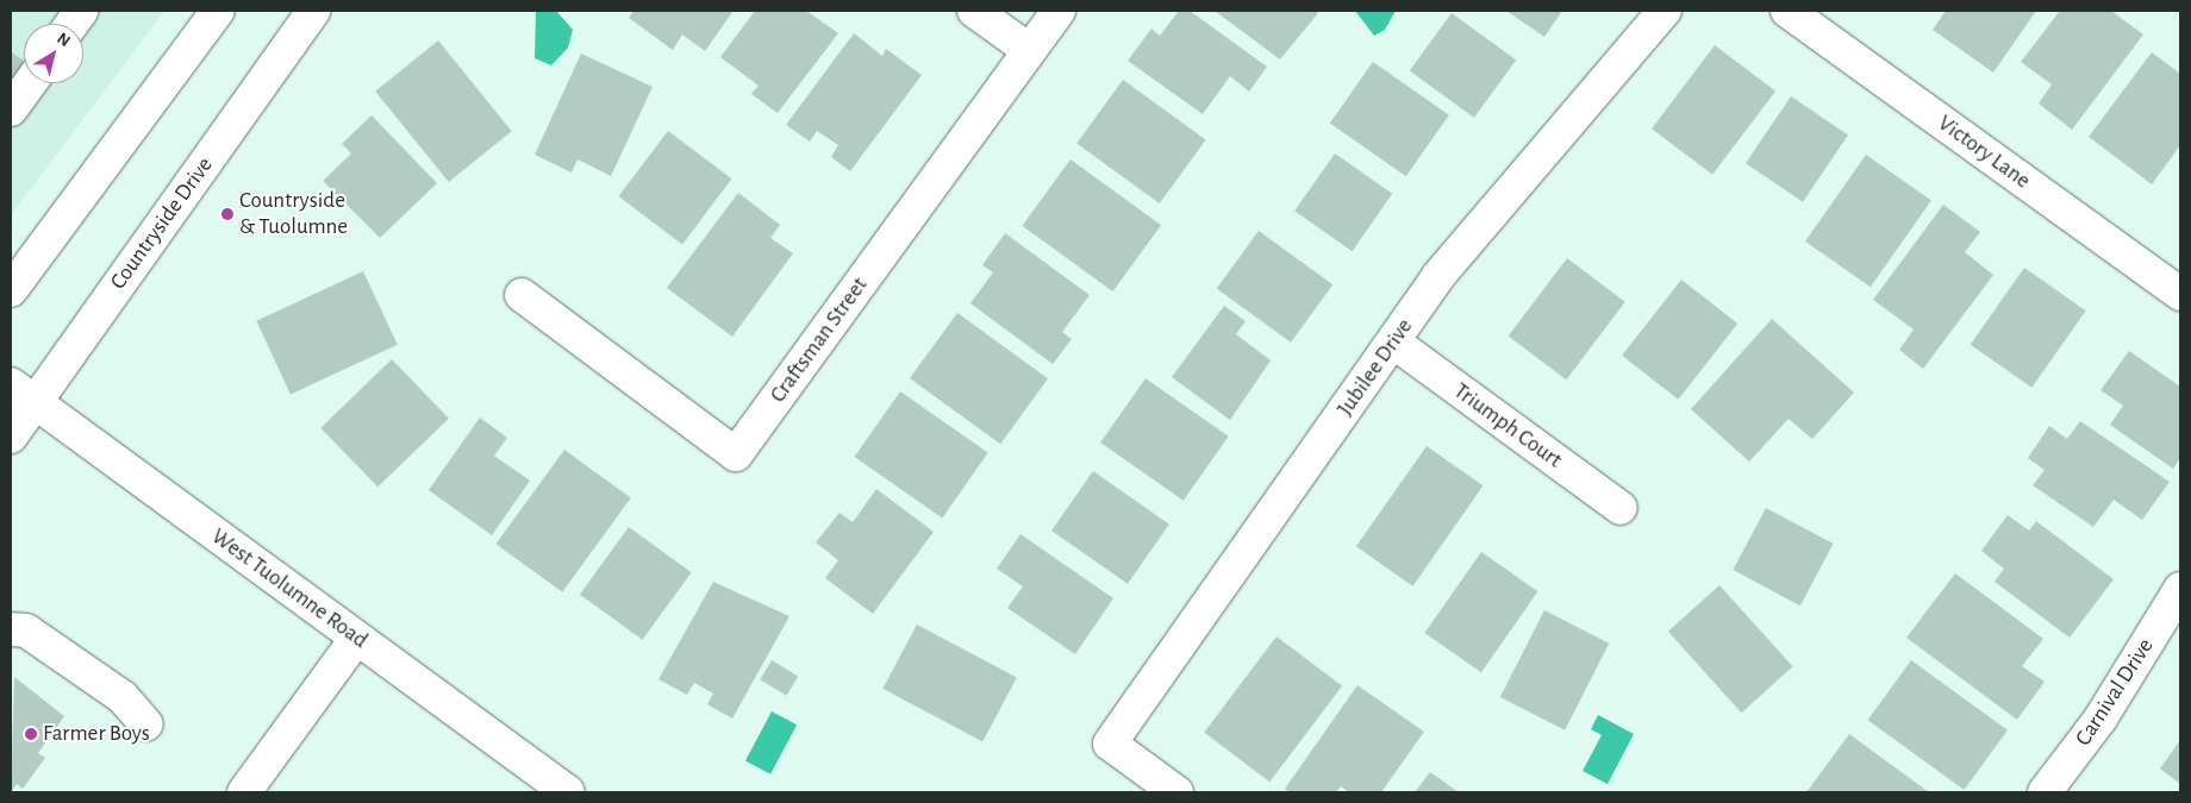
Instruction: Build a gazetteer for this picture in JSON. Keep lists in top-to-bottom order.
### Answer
{
  "streets": {
    "street": [
      "Victory Lane",
      "Countryside Drive",
      "Craftsman Street",
      "Jubilee Drive",
      "Triumph Court",
      "West Tuolumne Road",
      "Carnival Drive"
    ]
  },
  "crossings": [
    ["Countryside Drive", "West Tuolumne Road"],
    ["Jubilee Drive", "Triumph Court"]
  ],
  "places": ["Countryside & Tuolumne", "Farmer Boys"],
  "north": "top right"
}
